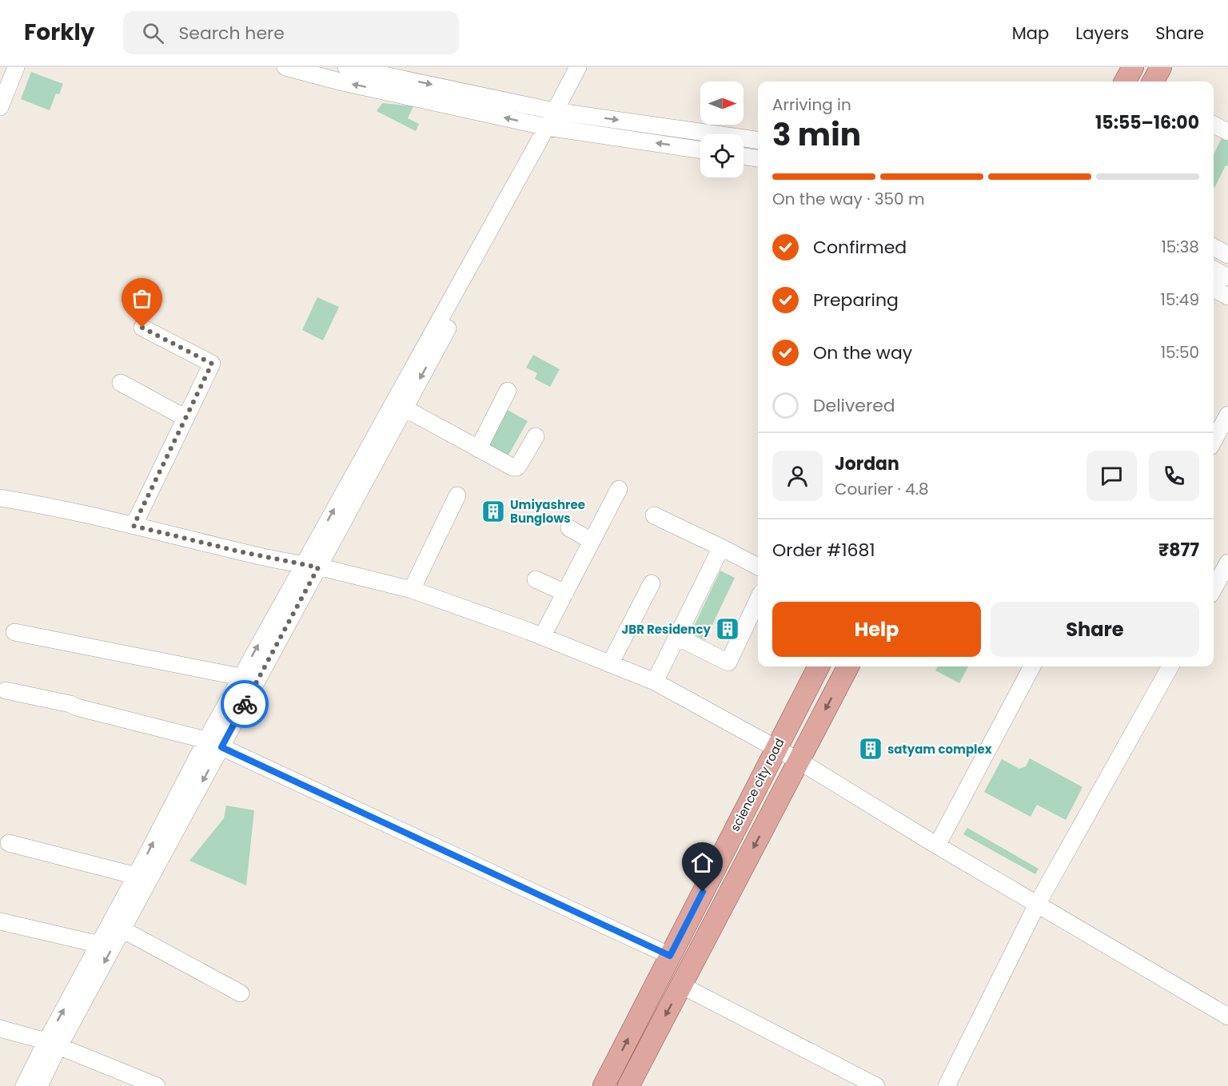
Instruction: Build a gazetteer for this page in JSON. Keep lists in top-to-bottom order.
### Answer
{
  "streets": {
    "main road": ["science city road"]
  },
  "places": {
    "building": ["Umiyashree Bunglows", "JBR Residency", "satyam complex"]
  },
  "north": "right",
  "page": {
    "header": "Forkly",
    "search": "Search here",
    "nav": ["Map", "Layers", "Share"],
    "heading": ["3 min", "Arriving in", "15:55–16:00"],
    "panel": [
      "Jordan",
      "Courier · 4.8",
      "Order #1681",
      "₹877"
    ],
    "bar": "On the way · 350 m",
    "list": [
      ["Confirmed", "15:38"],
      ["Preparing", "15:49"],
      ["On the way", "15:50"],
      "Delivered"
    ],
    "buttons": ["Help", "Share"]
  }
}
